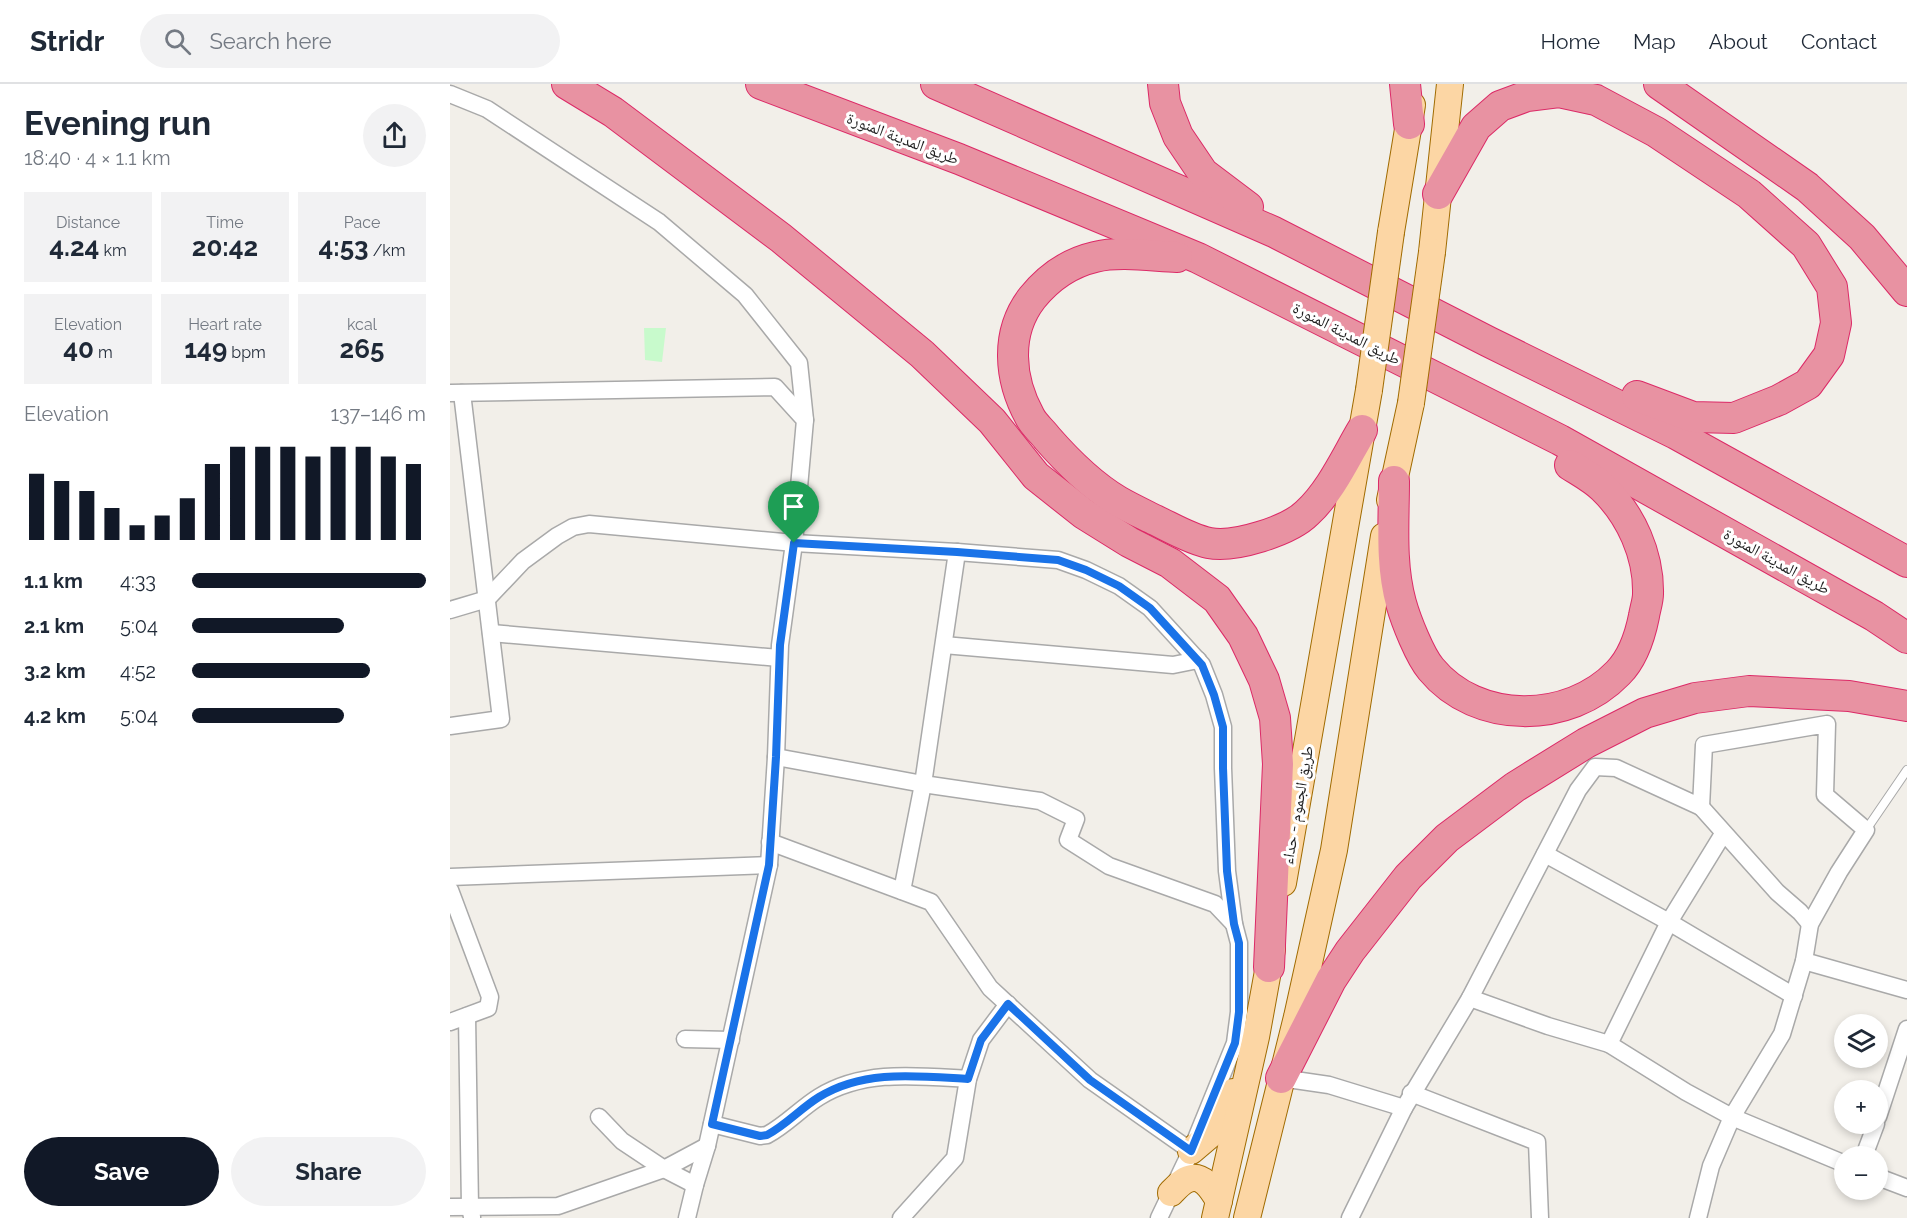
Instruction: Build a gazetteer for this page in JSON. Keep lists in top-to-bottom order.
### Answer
{
  "streets": {
    "highway": ["طريق المدينة المنورة"],
    "main road": ["طريق الجموم - حداء"]
  },
  "page": {
    "header": "Stridr",
    "search": "Search here",
    "nav": [
      "Home",
      "Map",
      "About",
      "Contact"
    ],
    "heading": ["Evening run", "18:40 · 4 × 1.1 km"],
    "stats": [
      ["Distance", "4.24 km"],
      ["Time", "20:42"],
      ["Pace", "4:53 /km"],
      ["Elevation", "40 m"],
      ["Heart rate", "149 bpm"],
      ["kcal", "265"]
    ],
    "chart": ["Elevation", "137–146 m"],
    "list": [
      {
        "name": "1.1 km",
        "note": "4:33"
      },
      {
        "name": "2.1 km",
        "note": "5:04"
      },
      {
        "name": "3.2 km",
        "note": "4:52"
      },
      {
        "name": "4.2 km",
        "note": "5:04"
      }
    ],
    "map_buttons": ["+", "−"],
    "buttons": ["Save", "Share"]
  }
}
